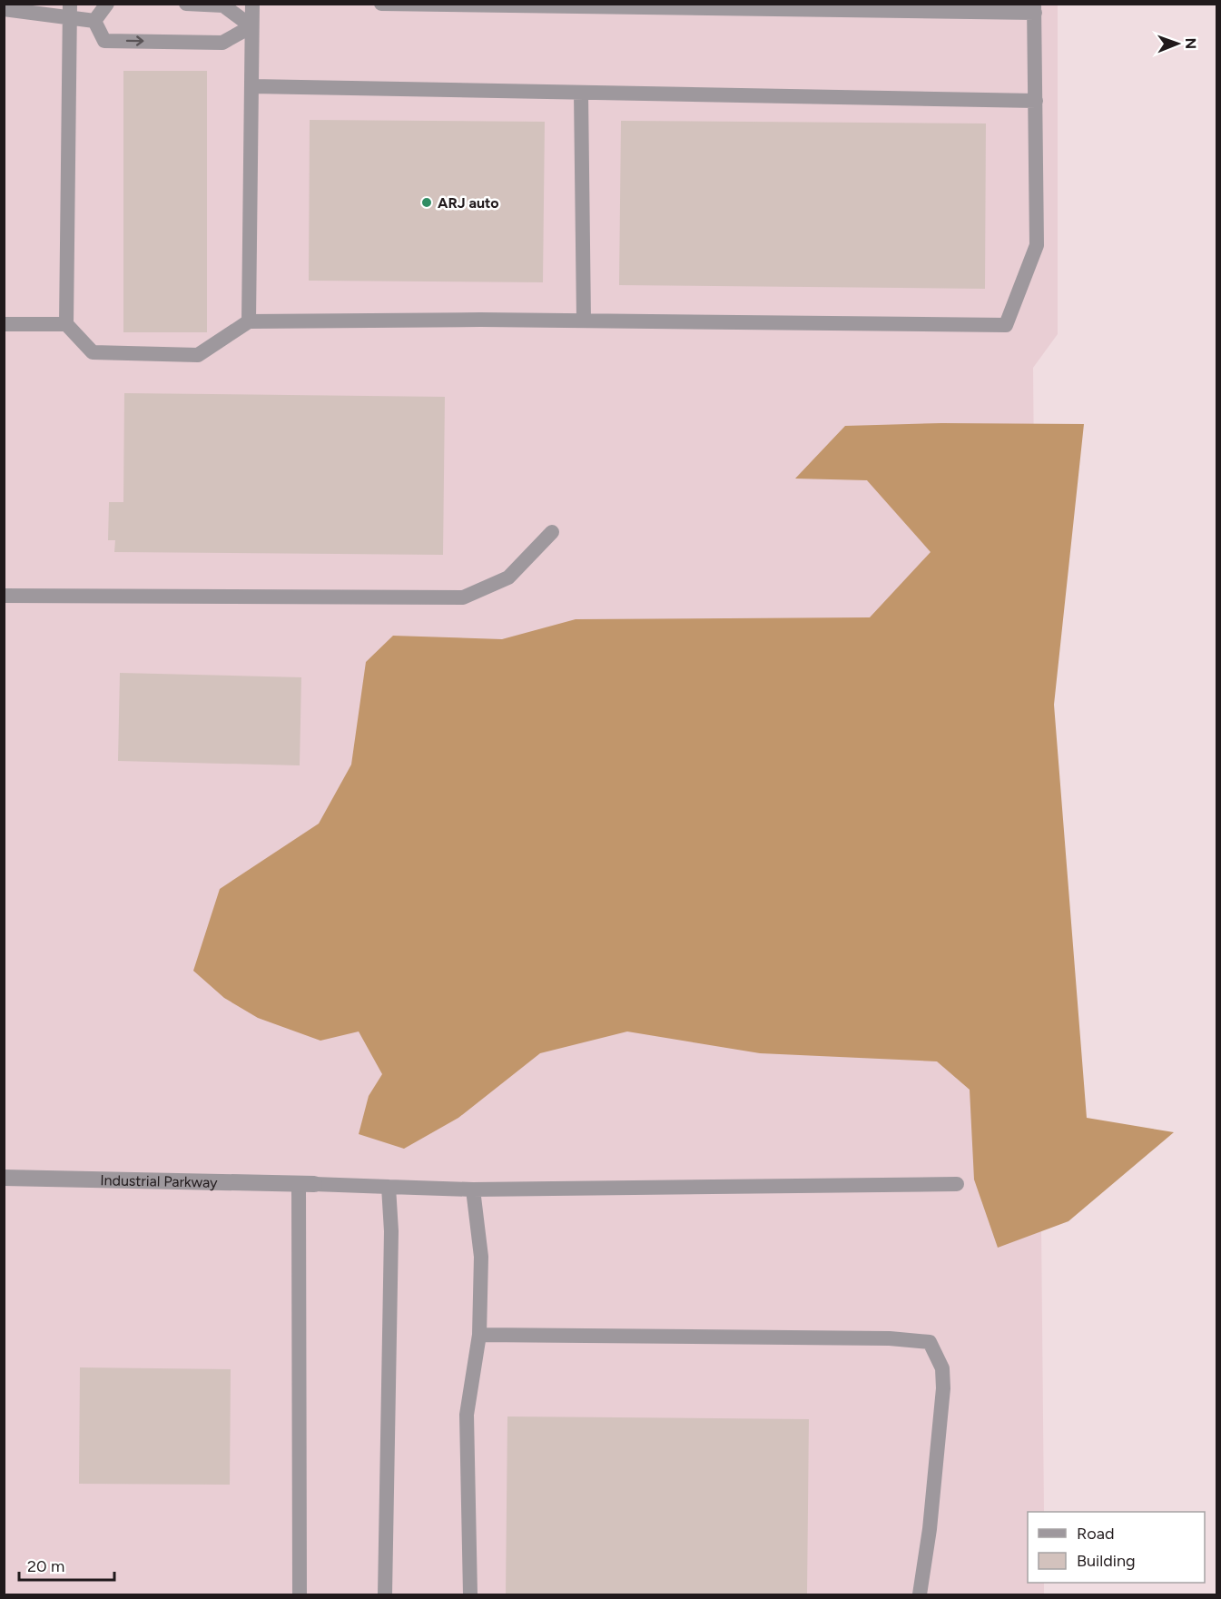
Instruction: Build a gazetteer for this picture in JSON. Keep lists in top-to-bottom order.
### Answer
{
  "streets": {
    "street": ["Industrial Parkway"]
  },
  "places": ["ARJ auto"],
  "legend": ["Road", "Building"],
  "scale_bar": "20 m",
  "north": "right"
}
